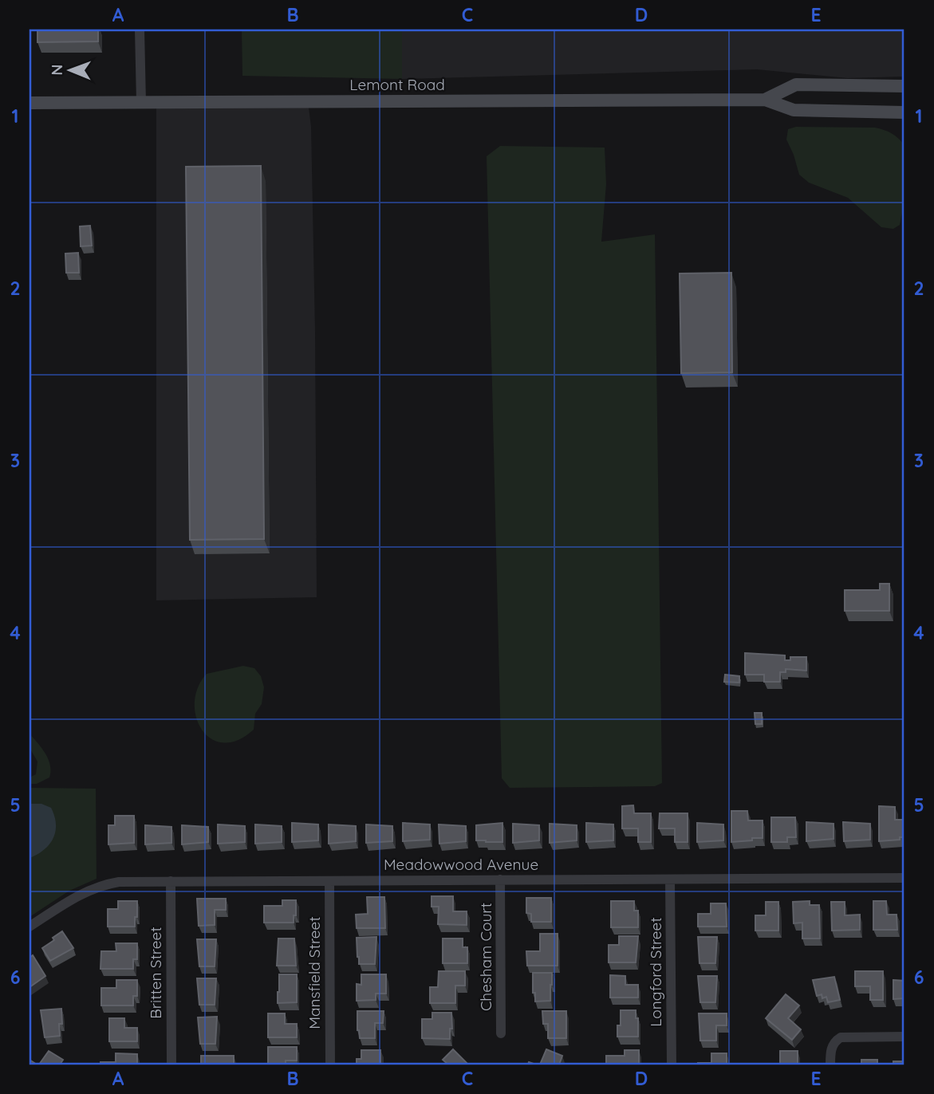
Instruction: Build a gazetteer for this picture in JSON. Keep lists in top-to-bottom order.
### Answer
{
  "streets": {
    "main road": ["Lemont Road"],
    "street": [
      "Meadowwood Avenue",
      "Chesham Court",
      "Longford Street",
      "Britten Street",
      "Mansfield Street"
    ]
  },
  "crossings": [
    ["Meadowwood Avenue", "Chesham Court"],
    ["Meadowwood Avenue", "Longford Street"],
    ["Meadowwood Avenue", "Britten Street"],
    ["Meadowwood Avenue", "Mansfield Street"]
  ],
  "north": "left",
  "grid": {
    "columns": [
      "A",
      "B",
      "C",
      "D",
      "E"
    ],
    "rows": [
      "1",
      "2",
      "3",
      "4",
      "5",
      "6"
    ]
  }
}
